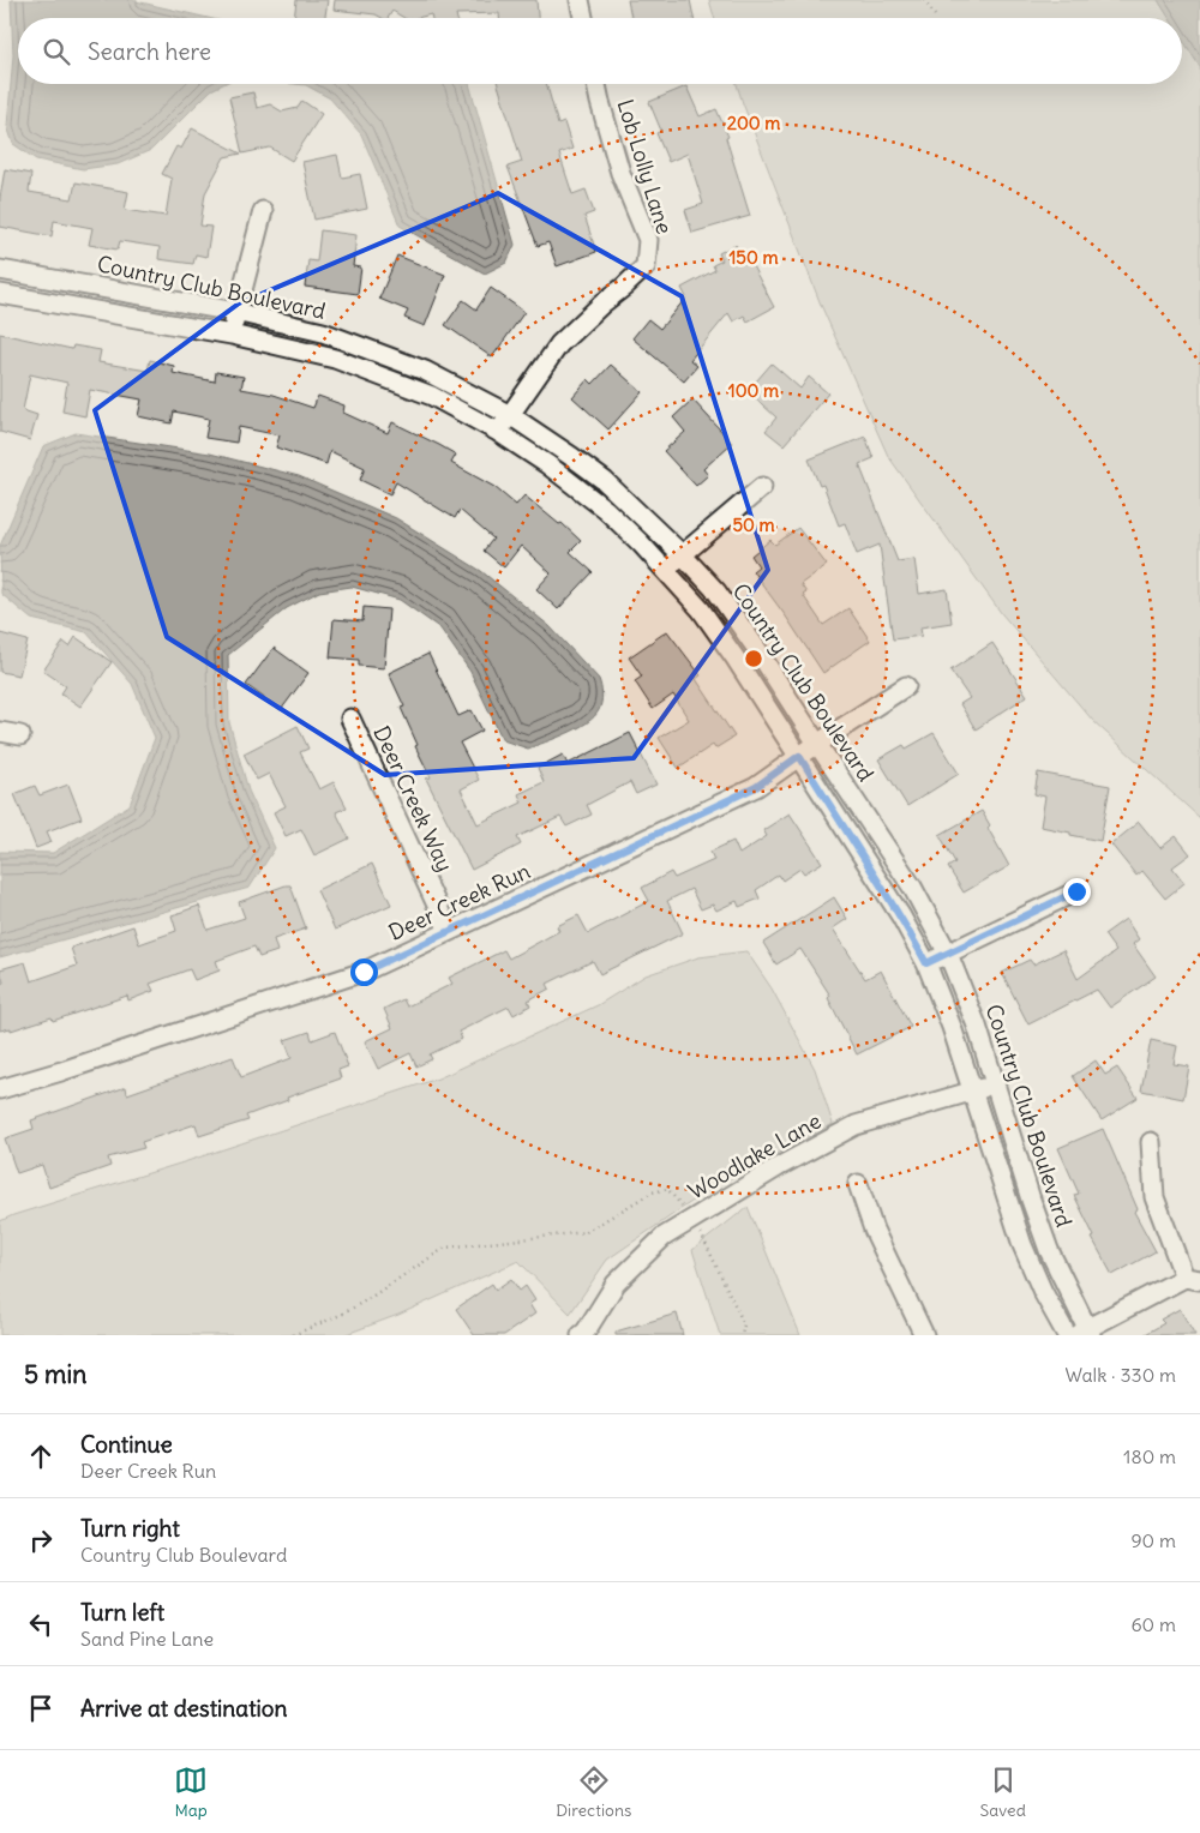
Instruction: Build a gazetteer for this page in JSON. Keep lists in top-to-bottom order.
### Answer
{
  "streets": {
    "street": [
      "Lob Lolly Lane",
      "Country Club Boulevard",
      "Deer Creek Way",
      "Deer Creek Run",
      "Woodlake Lane"
    ]
  },
  "crossings": [
    ["Lob Lolly Lane", "Country Club Boulevard"],
    ["Country Club Boulevard", "Deer Creek Run"],
    ["Country Club Boulevard", "Woodlake Lane"],
    ["Deer Creek Way", "Deer Creek Run"]
  ],
  "page": {
    "search": "Search here",
    "heading": ["5 min", "Walk · 330 m"],
    "list": [
      ["Continue", "Deer Creek Run", "180 m"],
      ["Turn right", "Country Club Boulevard", "90 m"],
      ["Turn left", "Sand Pine Lane", "60 m"],
      "Arrive at destination"
    ],
    "nav": ["Map", "Directions", "Saved"]
  },
  "rings": [
    "200 m",
    "150 m",
    "100 m",
    "50 m"
  ]
}
